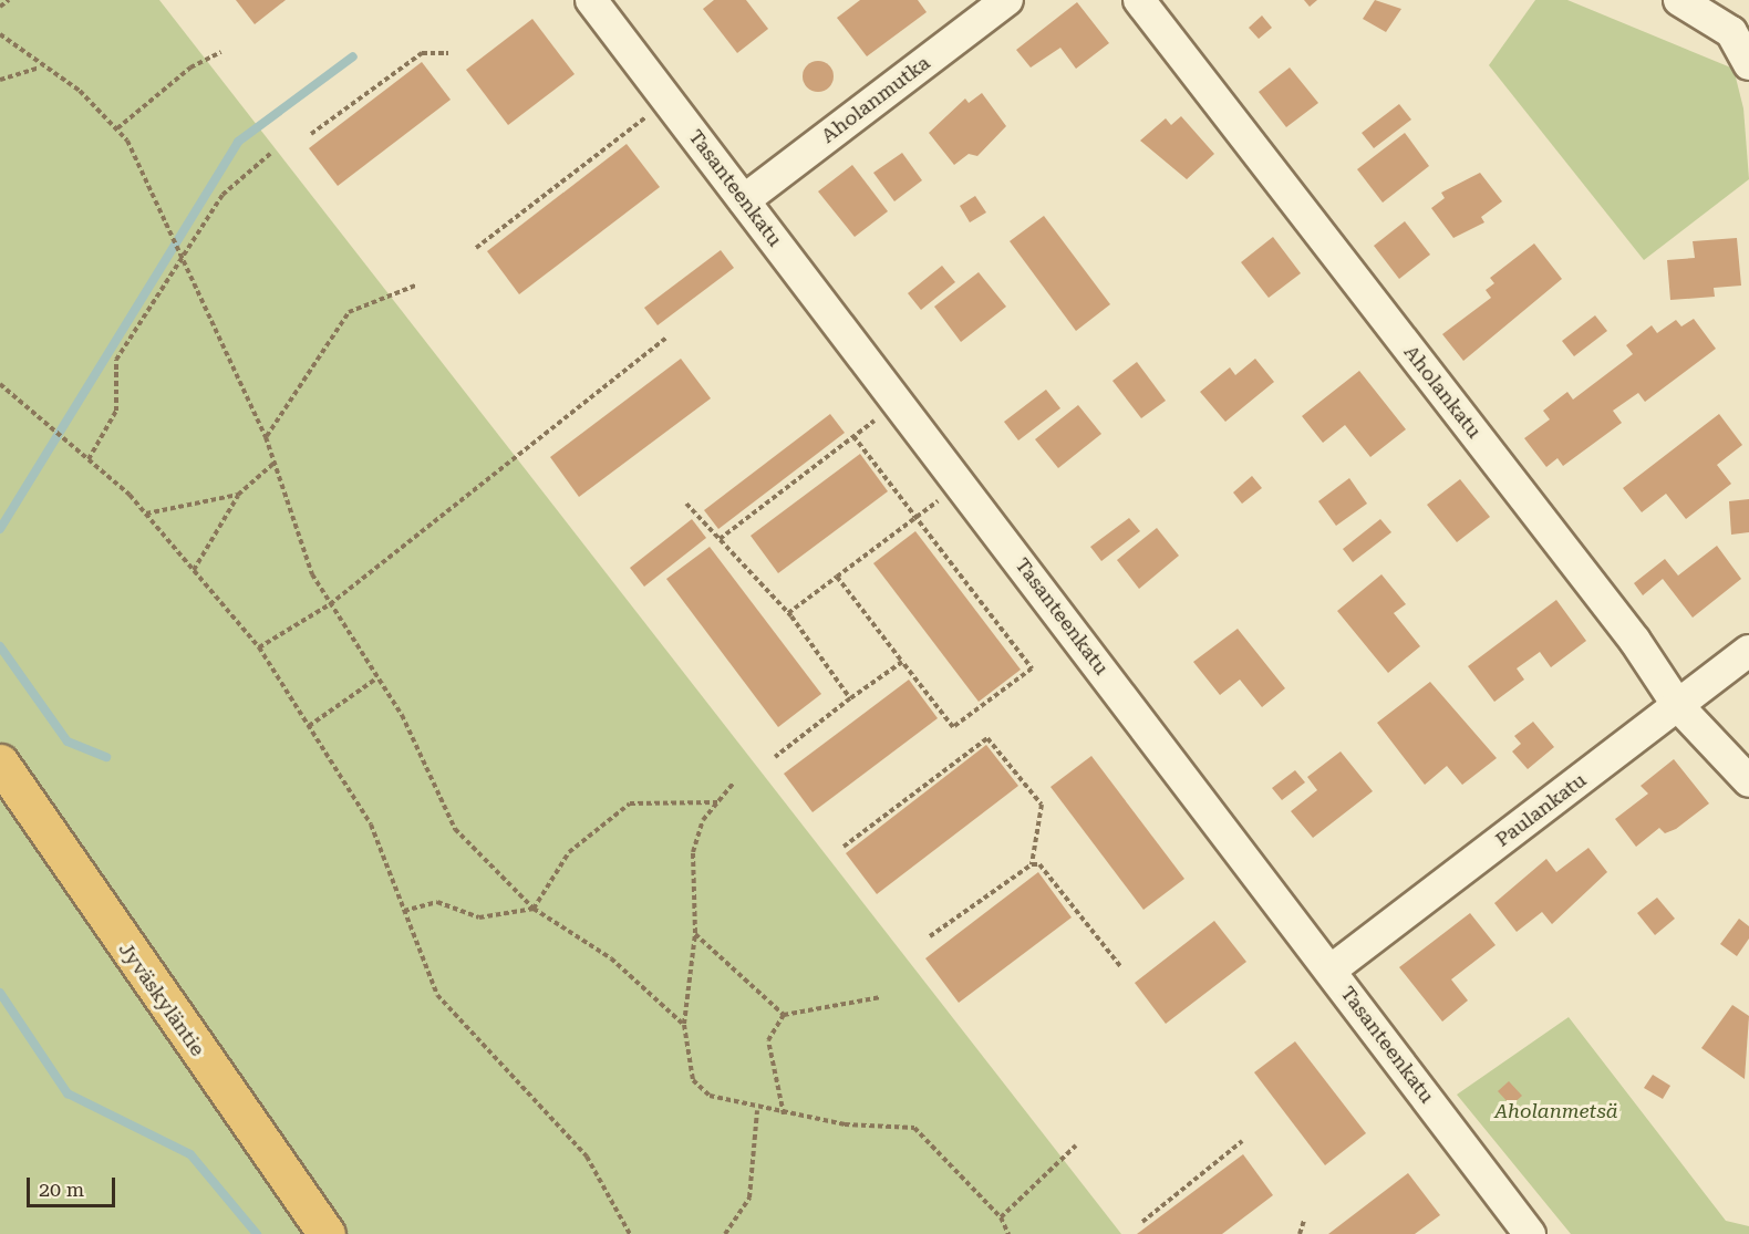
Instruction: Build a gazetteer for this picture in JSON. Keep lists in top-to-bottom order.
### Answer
{
  "streets": {
    "highway": ["Jyväskyläntie"],
    "street": [
      "Aholanmutka",
      "Tasanteenkatu",
      "Aholankatu",
      "Paulankatu"
    ]
  },
  "crossings": [
    ["Aholanmutka", "Tasanteenkatu"],
    ["Tasanteenkatu", "Paulankatu"],
    ["Aholankatu", "Paulankatu"]
  ],
  "parks": ["Aholanmetsä"],
  "scale_bar": "20 m"
}
